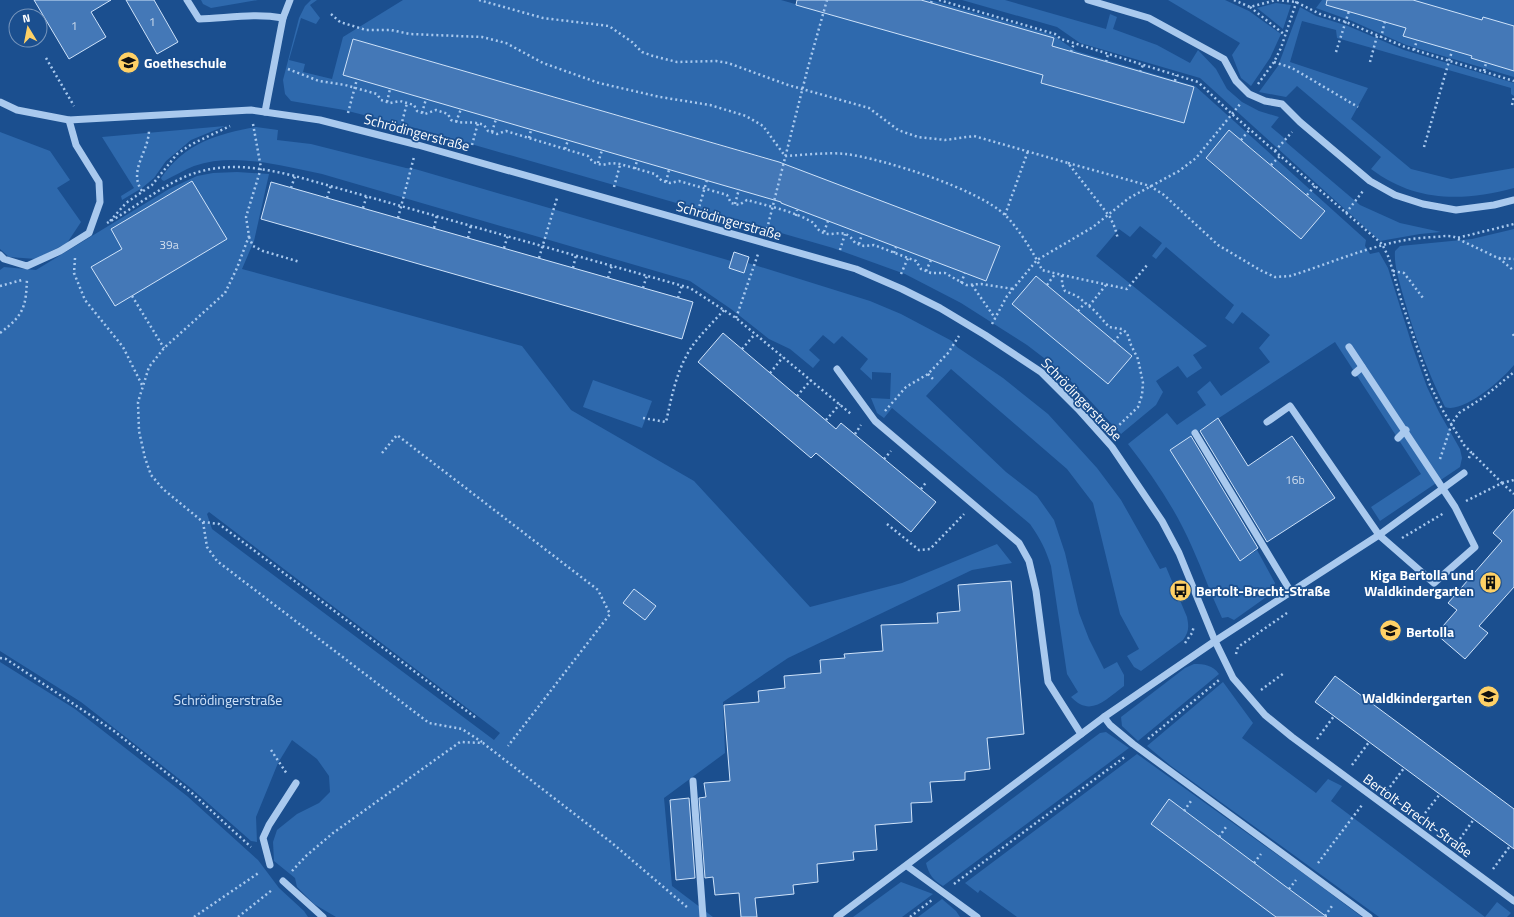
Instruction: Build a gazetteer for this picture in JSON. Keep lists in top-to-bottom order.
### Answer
{
  "streets": {
    "street": ["Schrödingerstraße", "Bertolt-Brecht-Straße"]
  },
  "crossings": [
    ["Schrödingerstraße", "Bertolt-Brecht-Straße"]
  ],
  "parks": ["Schrödingerstraße"],
  "places": {
    "school or university": ["Goetheschule", "Bertolla", "Waldkindergarten"],
    "building": ["Kiga Bertolla und Waldkindergarten"],
    "bus stop": ["Bertolt-Brecht-Straße"]
  },
  "house_numbers": [
    "1",
    "1",
    "39a",
    "16b"
  ],
  "north": "top"
}
